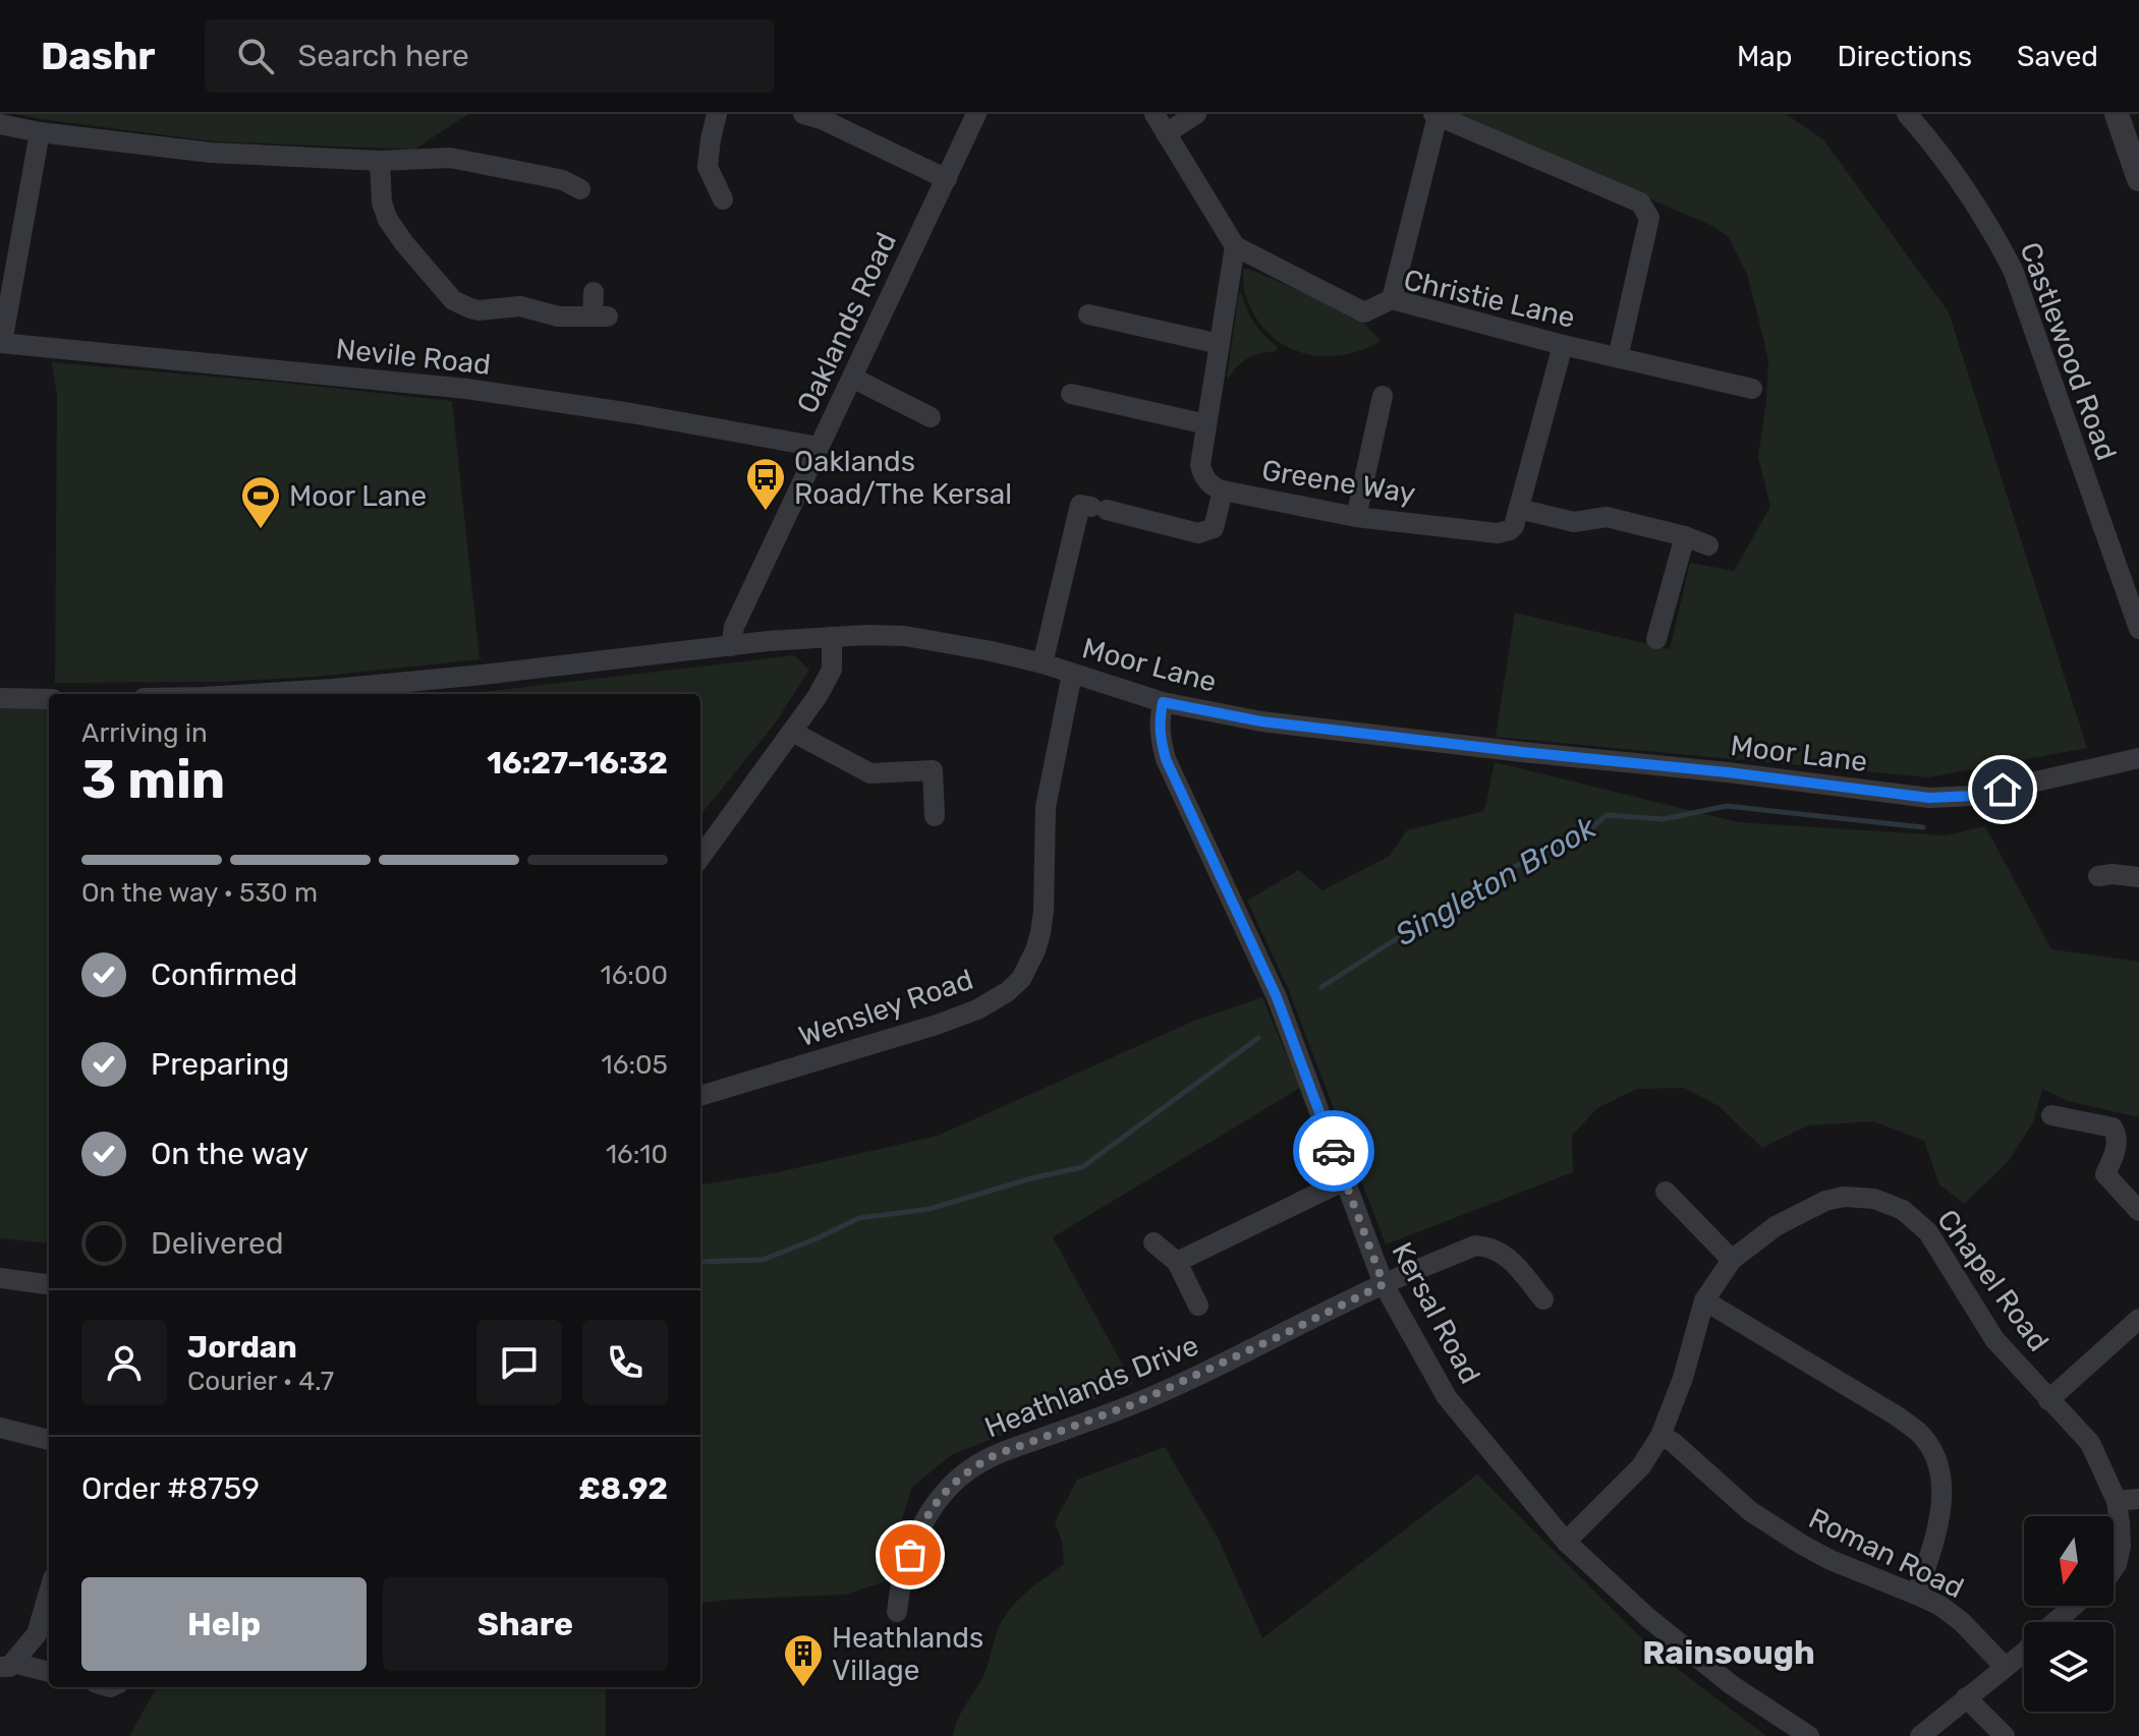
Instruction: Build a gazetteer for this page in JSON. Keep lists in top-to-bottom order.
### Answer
{
  "streets": {
    "street": [
      "Christie Lane",
      "Oaklands Road",
      "Castlewood Road",
      "Nevile Road",
      "Greene Way",
      "Moor Lane",
      "Wensley Road",
      "Chapel Road",
      "Kersal Road",
      "Heathlands Drive",
      "Roman Road"
    ]
  },
  "crossings": [
    ["Christie Lane", "Greene Way"],
    ["Oaklands Road", "Nevile Road"],
    ["Oaklands Road", "Moor Lane"],
    ["Moor Lane", "Wensley Road"],
    ["Moor Lane", "Kersal Road"],
    ["Chapel Road", "Kersal Road"],
    ["Chapel Road", "Roman Road"],
    ["Kersal Road", "Heathlands Drive"]
  ],
  "districts": ["Rainsough"],
  "water": ["Singleton Brook"],
  "places": {
    "bus stop": ["Oaklands Road/The Kersal"],
    "sports": ["Moor Lane"],
    "building": ["Heathlands Village"]
  },
  "north": "bottom",
  "page": {
    "header": "Dashr",
    "search": "Search here",
    "nav": ["Map", "Directions", "Saved"],
    "heading": ["3 min", "Arriving in", "16:27–16:32"],
    "panel": [
      "Jordan",
      "Courier · 4.7",
      "Order #8759",
      "£8.92"
    ],
    "bar": "On the way · 530 m",
    "list": [
      ["Confirmed", "16:00"],
      ["Preparing", "16:05"],
      ["On the way", "16:10"],
      "Delivered"
    ],
    "buttons": ["Help", "Share"]
  }
}
